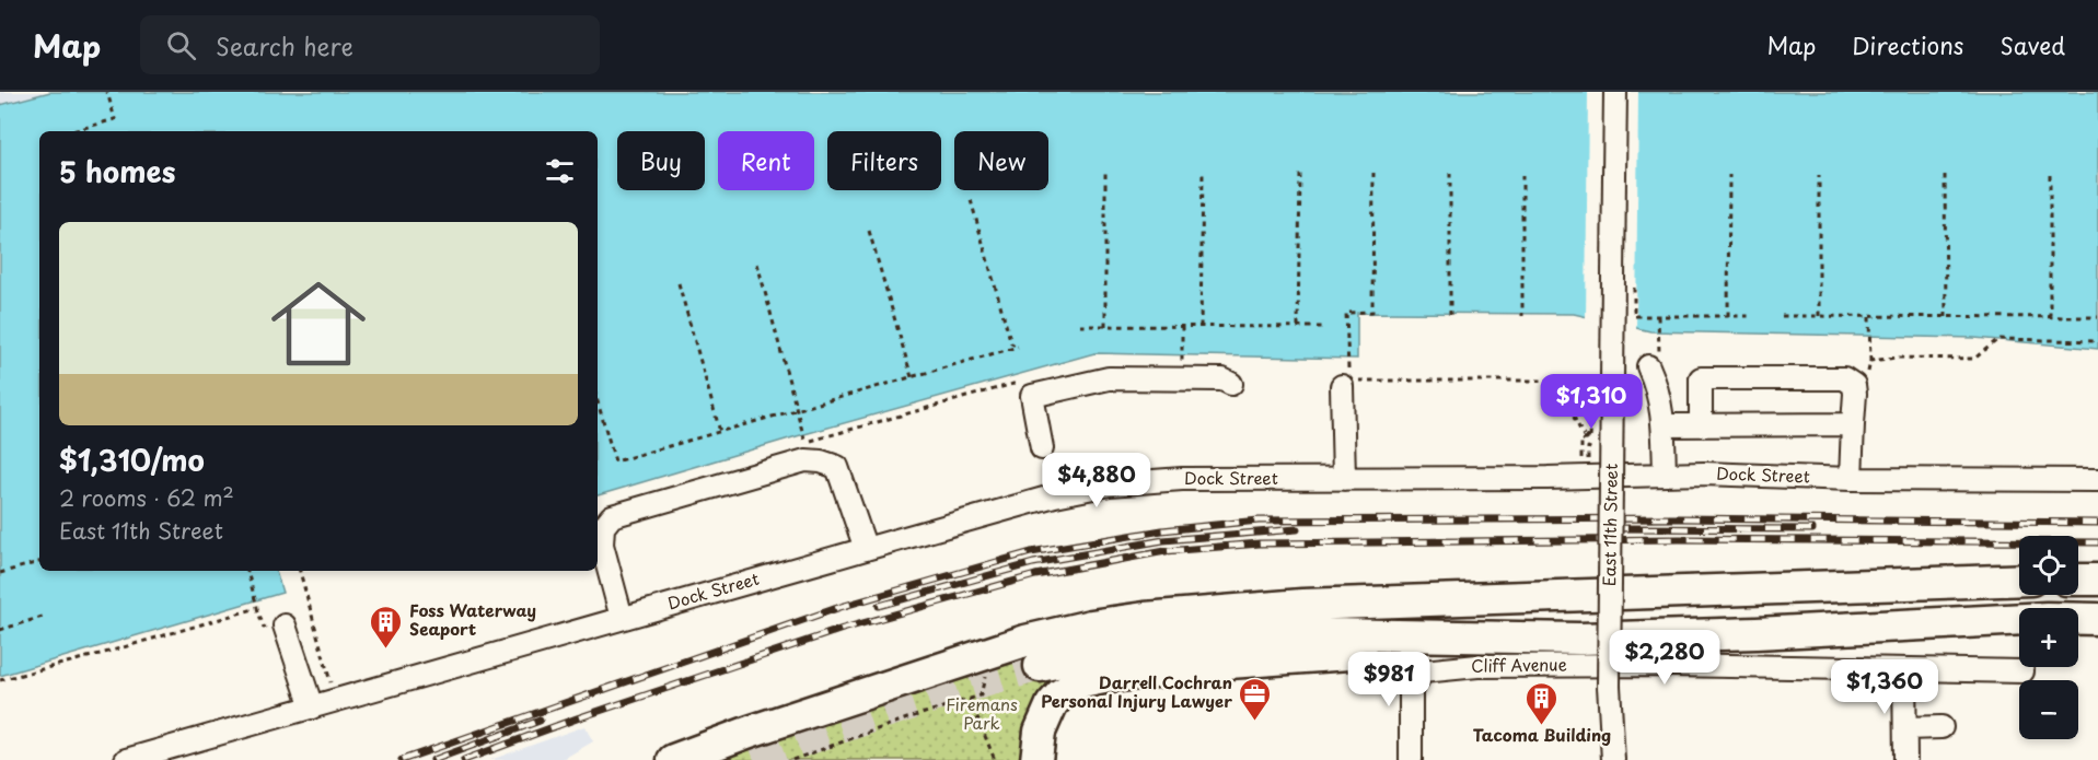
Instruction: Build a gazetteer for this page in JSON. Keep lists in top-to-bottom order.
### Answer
{
  "streets": {
    "street": ["Dock Street", "East 11th Street", "Cliff Avenue"]
  },
  "parks": ["Firemans Park"],
  "places": {
    "building": ["Foss Waterway Seaport", "Tacoma Building"],
    "office": ["Darrell Cochran Personal Injury Lawyer"]
  },
  "page": {
    "header": "Map",
    "search": "Search here",
    "nav": ["Map", "Directions", "Saved"],
    "chip": [
      "Buy",
      "Rent",
      "Filters",
      "New"
    ],
    "heading": "5 homes",
    "list": [
      {
        "name": "$1,310/mo",
        "note": "2 rooms · 62 m² · East 11th Street"
      }
    ],
    "price": [
      "$1,310",
      "$4,880",
      "$2,280",
      "$981",
      "$1,360"
    ],
    "map_buttons": ["+", "−"]
  }
}
